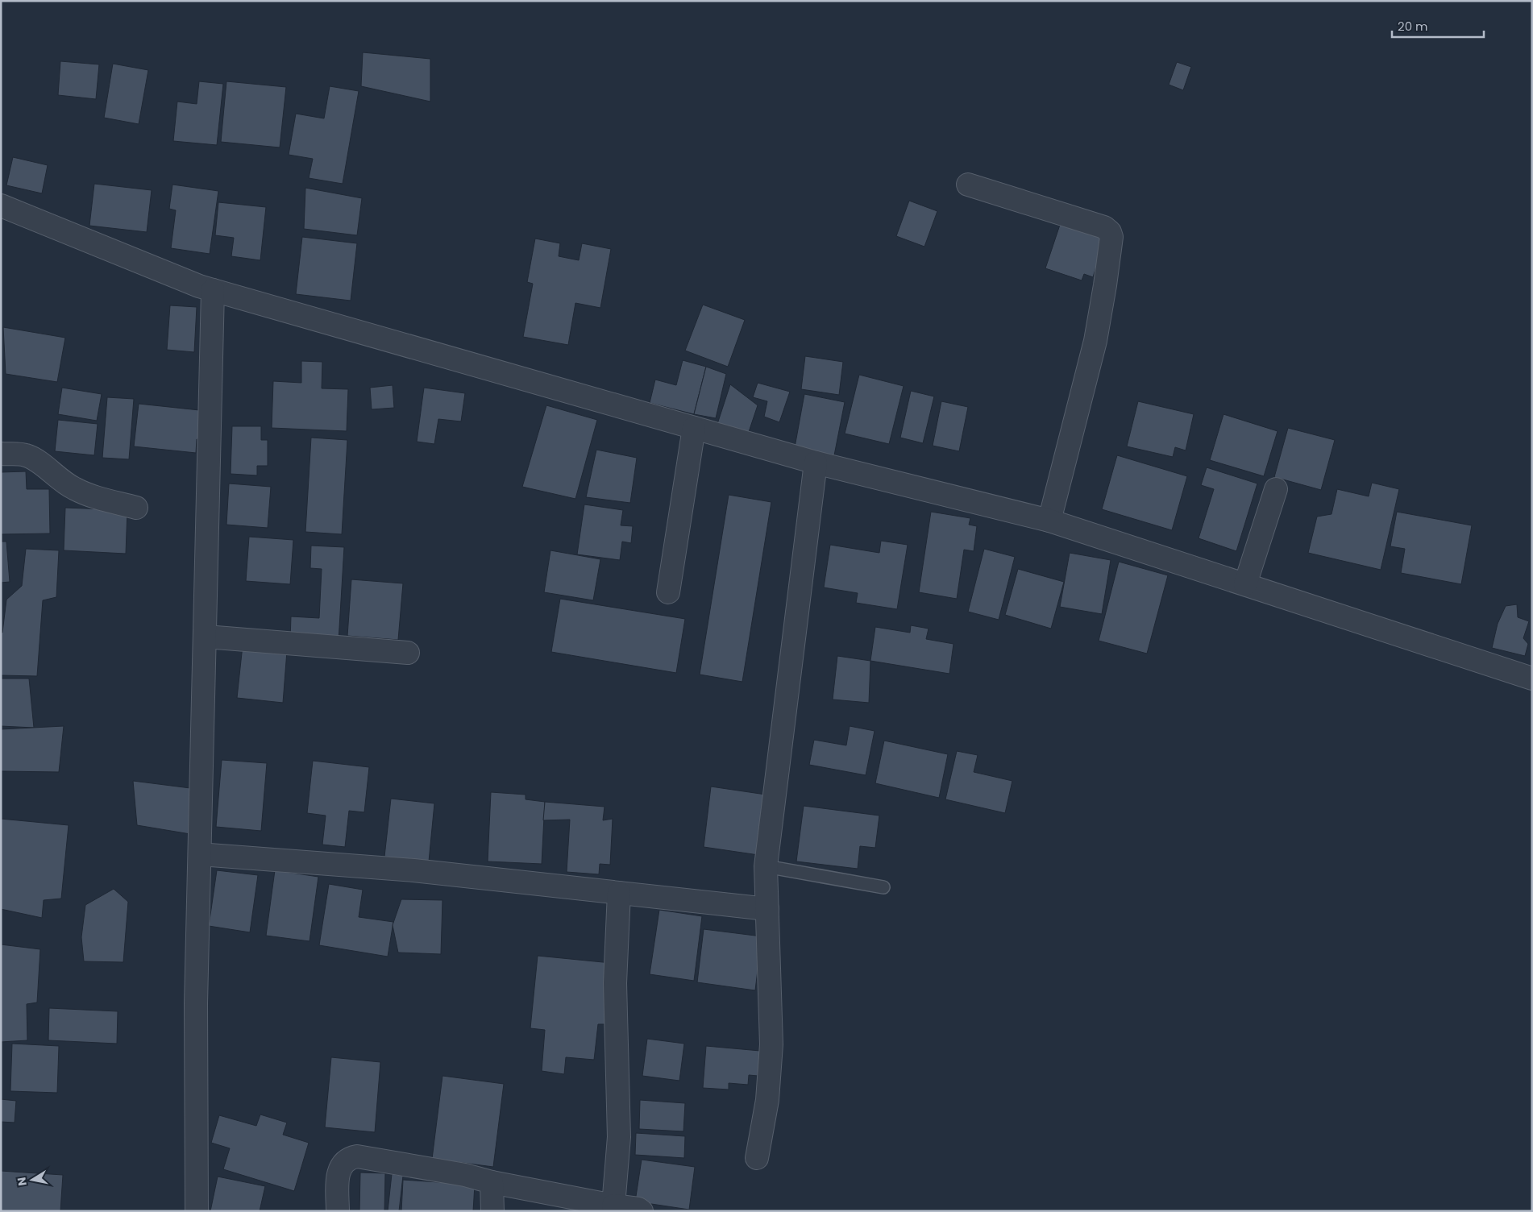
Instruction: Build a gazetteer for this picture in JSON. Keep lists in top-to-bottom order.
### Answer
{
  "scale_bar": "20 m",
  "north": "left"
}
